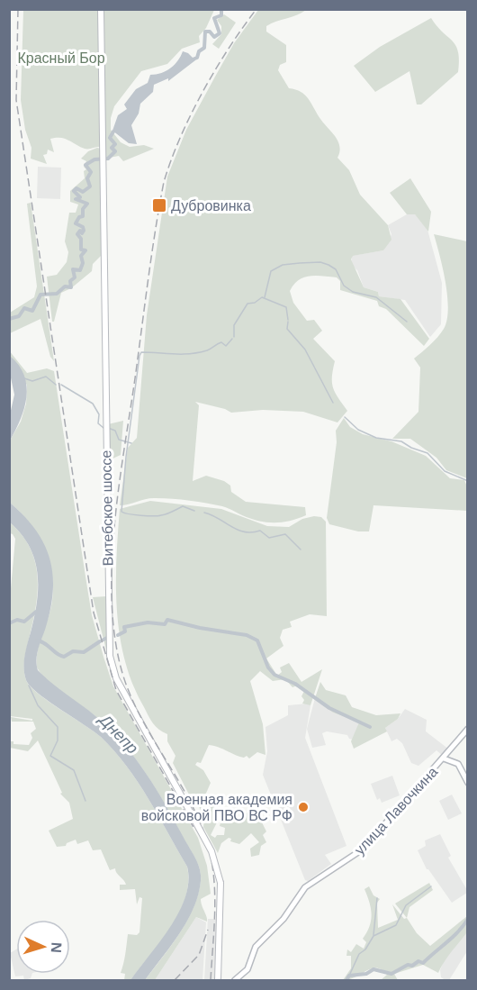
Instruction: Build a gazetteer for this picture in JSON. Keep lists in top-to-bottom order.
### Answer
{
  "streets": {
    "main road": ["Витебское шоссе", "улица Лавочкина"]
  },
  "water": ["Днепр"],
  "parks": ["Красный Бор"],
  "places": {
    "transit": ["Дубровинка"],
    "other": ["Военная академия войсковой ПВО ВС РФ"]
  },
  "north": "right"
}
